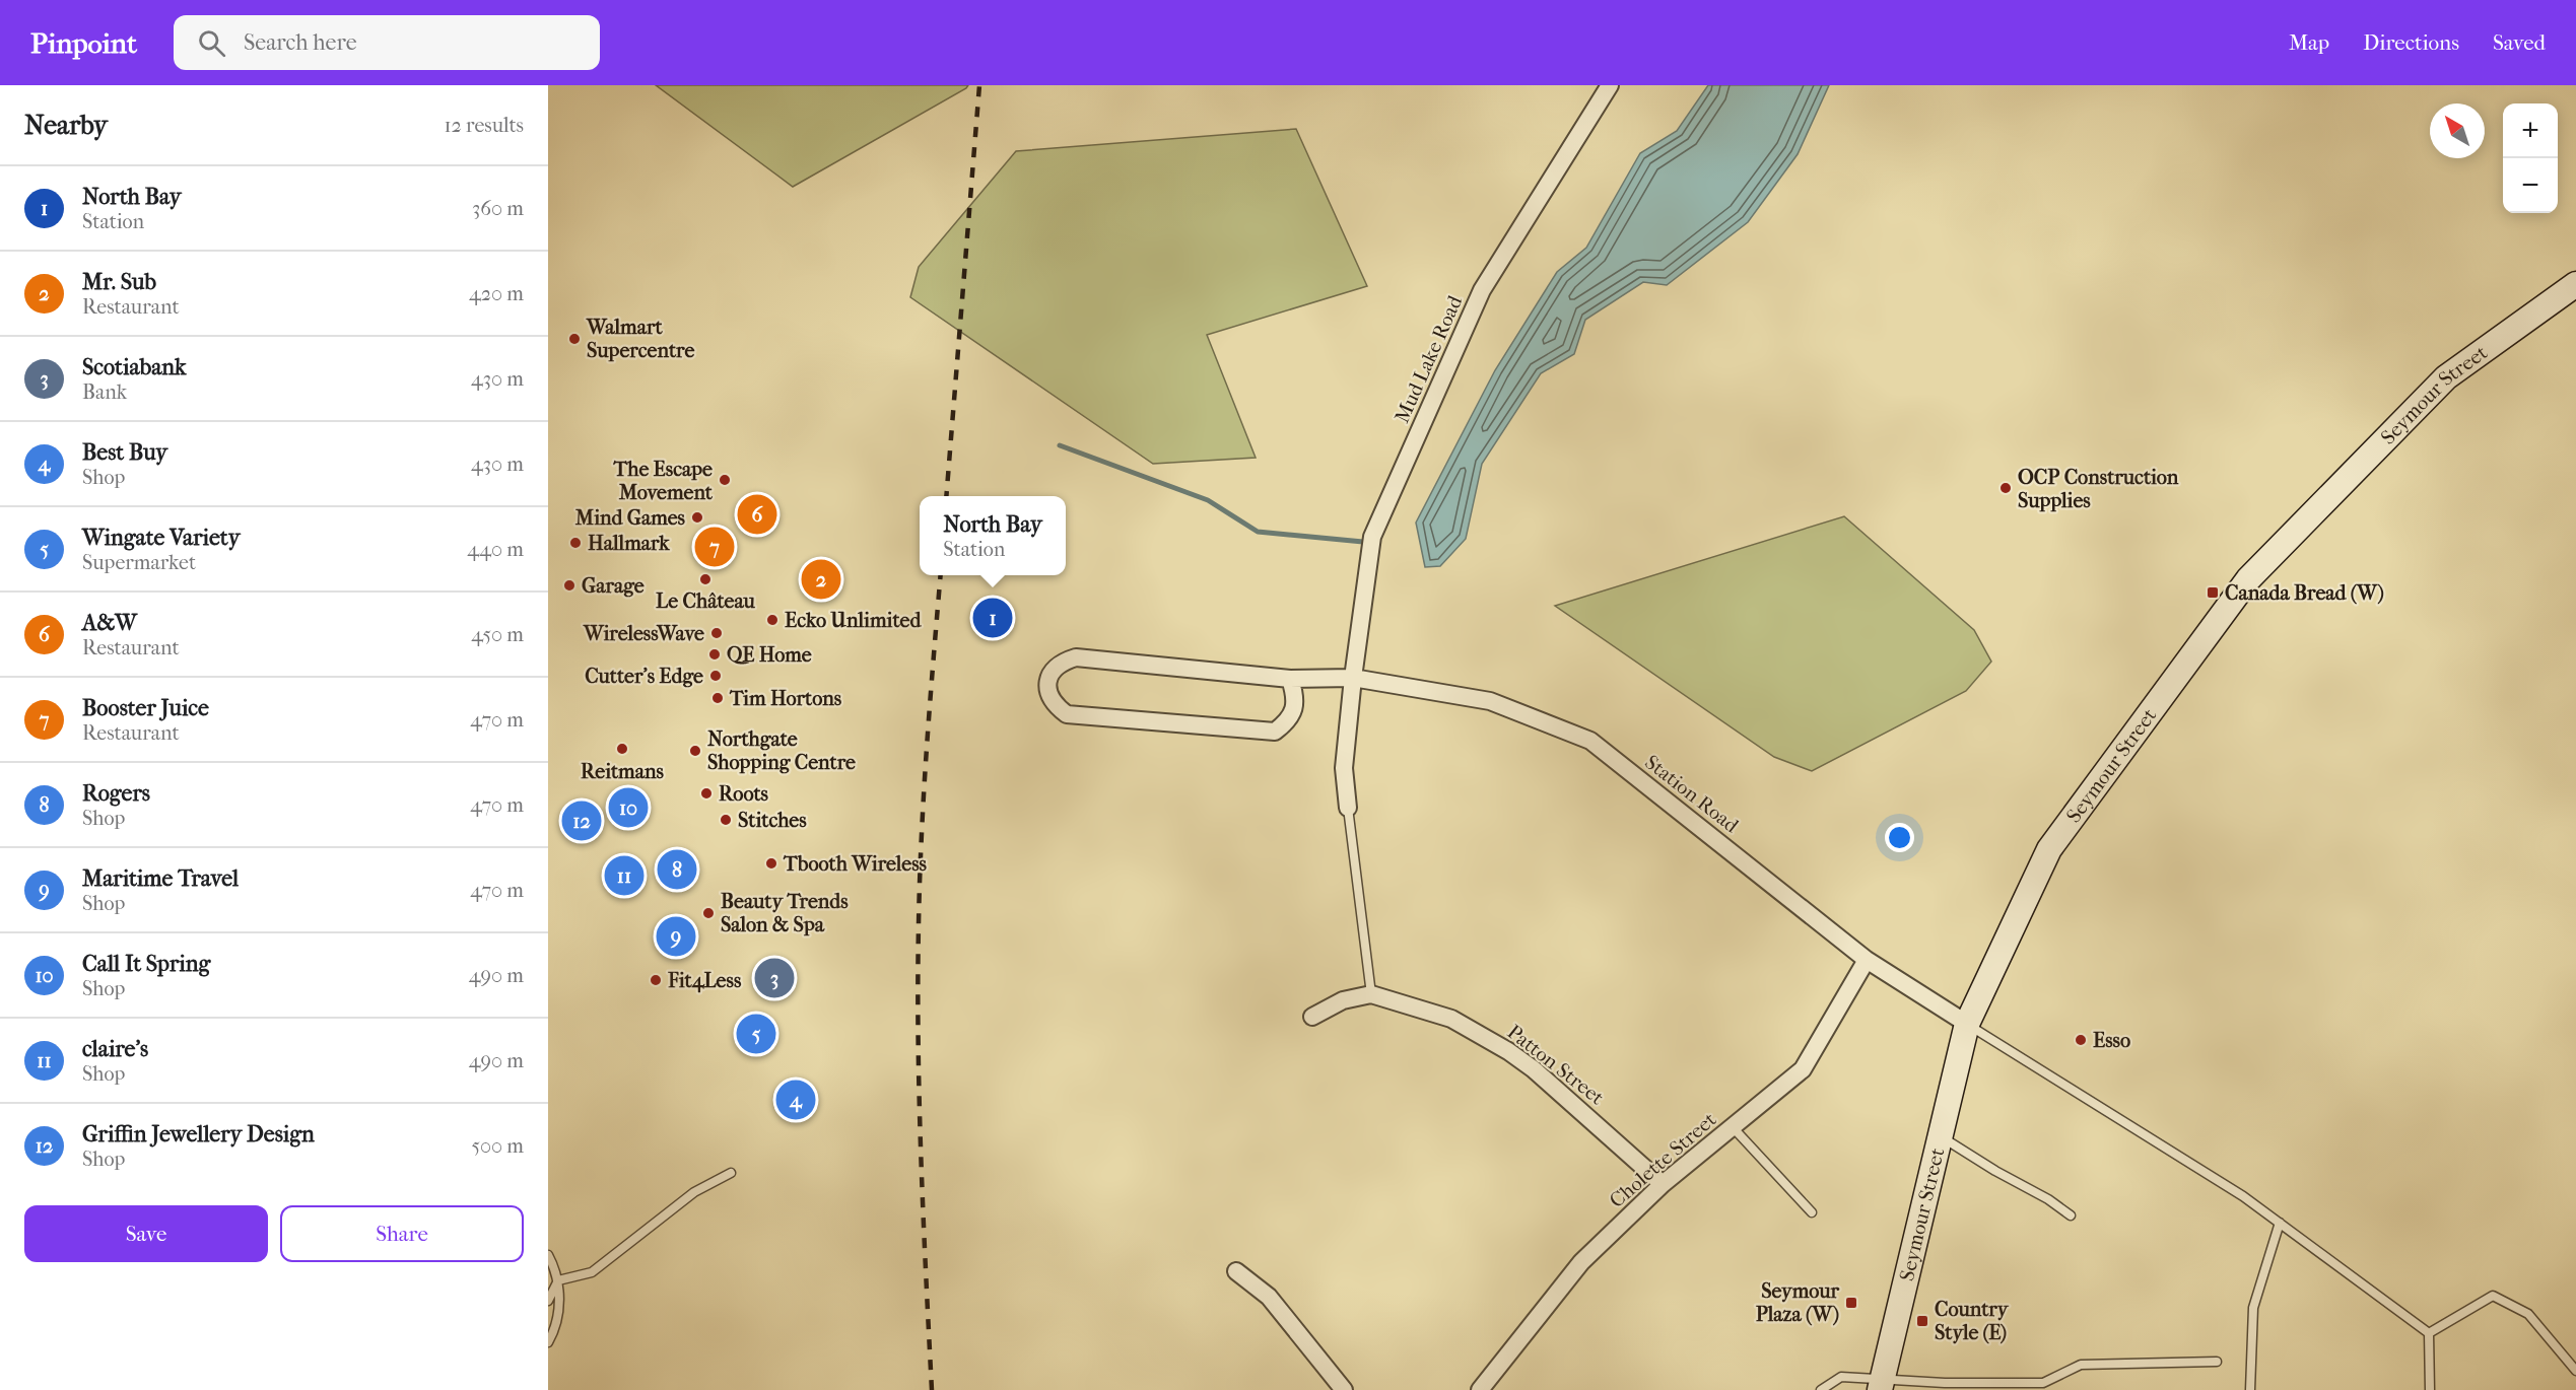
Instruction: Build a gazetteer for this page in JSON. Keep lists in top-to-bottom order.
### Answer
{
  "streets": {
    "street": [
      "Mud Lake Road",
      "Seymour Street",
      "Station Road",
      "Patton Street",
      "Cholette Street"
    ]
  },
  "crossings": [
    ["Mud Lake Road", "Station Road"],
    ["Seymour Street", "Station Road"],
    ["Station Road", "Cholette Street"],
    ["Patton Street", "Cholette Street"]
  ],
  "places": {
    "other": [
      "Walmart Supercentre",
      "The Escape Movement",
      "OCP Construction Supplies",
      "Mind Games",
      "Hallmark",
      "Le Château",
      "Garage",
      "Ecko Unlimited",
      "WirelessWave",
      "QE Home",
      "Cutter's Edge",
      "Tim Hortons",
      "Reitmans",
      "Northgate Shopping Centre",
      "Roots",
      "Stitches",
      "Tbooth Wireless",
      "Beauty Trends Salon & Spa",
      "Fit4Less",
      "Esso"
    ],
    "transit": ["Canada Bread (W)", "Seymour Plaza (W)", "Country Style (E)"]
  },
  "north": "top left",
  "page": {
    "header": "Pinpoint",
    "search": "Search here",
    "nav": ["Map", "Directions", "Saved"],
    "heading": ["Nearby", "12 results"],
    "map_buttons": ["+", "−"],
    "list": [
      {
        "mark": "1",
        "name": "North Bay",
        "note": "Station",
        "value": "360 m"
      },
      {
        "mark": "2",
        "name": "Mr. Sub",
        "note": "Restaurant",
        "value": "420 m"
      },
      {
        "mark": "3",
        "name": "Scotiabank",
        "note": "Bank",
        "value": "430 m"
      },
      {
        "mark": "4",
        "name": "Best Buy",
        "note": "Shop",
        "value": "430 m"
      },
      {
        "mark": "5",
        "name": "Wingate Variety",
        "note": "Supermarket",
        "value": "440 m"
      },
      {
        "mark": "6",
        "name": "A&W",
        "note": "Restaurant",
        "value": "450 m"
      },
      {
        "mark": "7",
        "name": "Booster Juice",
        "note": "Restaurant",
        "value": "470 m"
      },
      {
        "mark": "8",
        "name": "Rogers",
        "note": "Shop",
        "value": "470 m"
      },
      {
        "mark": "9",
        "name": "Maritime Travel",
        "note": "Shop",
        "value": "470 m"
      },
      {
        "mark": "10",
        "name": "Call It Spring",
        "note": "Shop",
        "value": "490 m"
      },
      {
        "mark": "11",
        "name": "claire's",
        "note": "Shop",
        "value": "490 m"
      },
      {
        "mark": "12",
        "name": "Griffin Jewellery Design",
        "note": "Shop",
        "value": "500 m"
      }
    ],
    "pins": [
      "6",
      "7",
      "2",
      "1",
      "10",
      "12",
      "8",
      "11",
      "9",
      "3",
      "5",
      "4"
    ],
    "popup": ["North Bay", "Station"],
    "buttons": ["Save", "Share"]
  }
}
